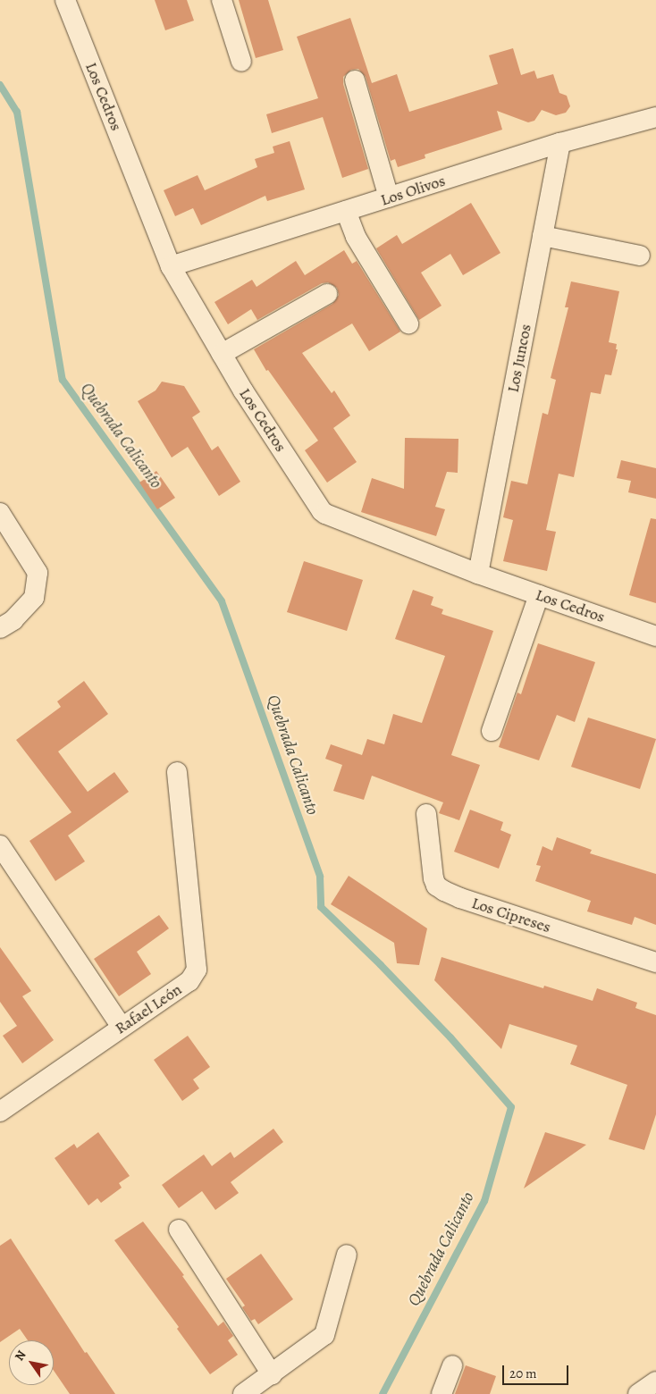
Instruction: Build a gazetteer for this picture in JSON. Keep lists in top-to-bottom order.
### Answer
{
  "streets": {
    "street": [
      "Los Cedros",
      "Los Olivos",
      "Los Juncos",
      "Los Cipreses",
      "Rafael León"
    ]
  },
  "crossings": [
    ["Los Cedros", "Los Olivos"],
    ["Los Cedros", "Los Juncos"],
    ["Los Olivos", "Los Juncos"]
  ],
  "water": ["Quebrada Calicanto"],
  "scale_bar": "20 m",
  "north": "top left"
}
